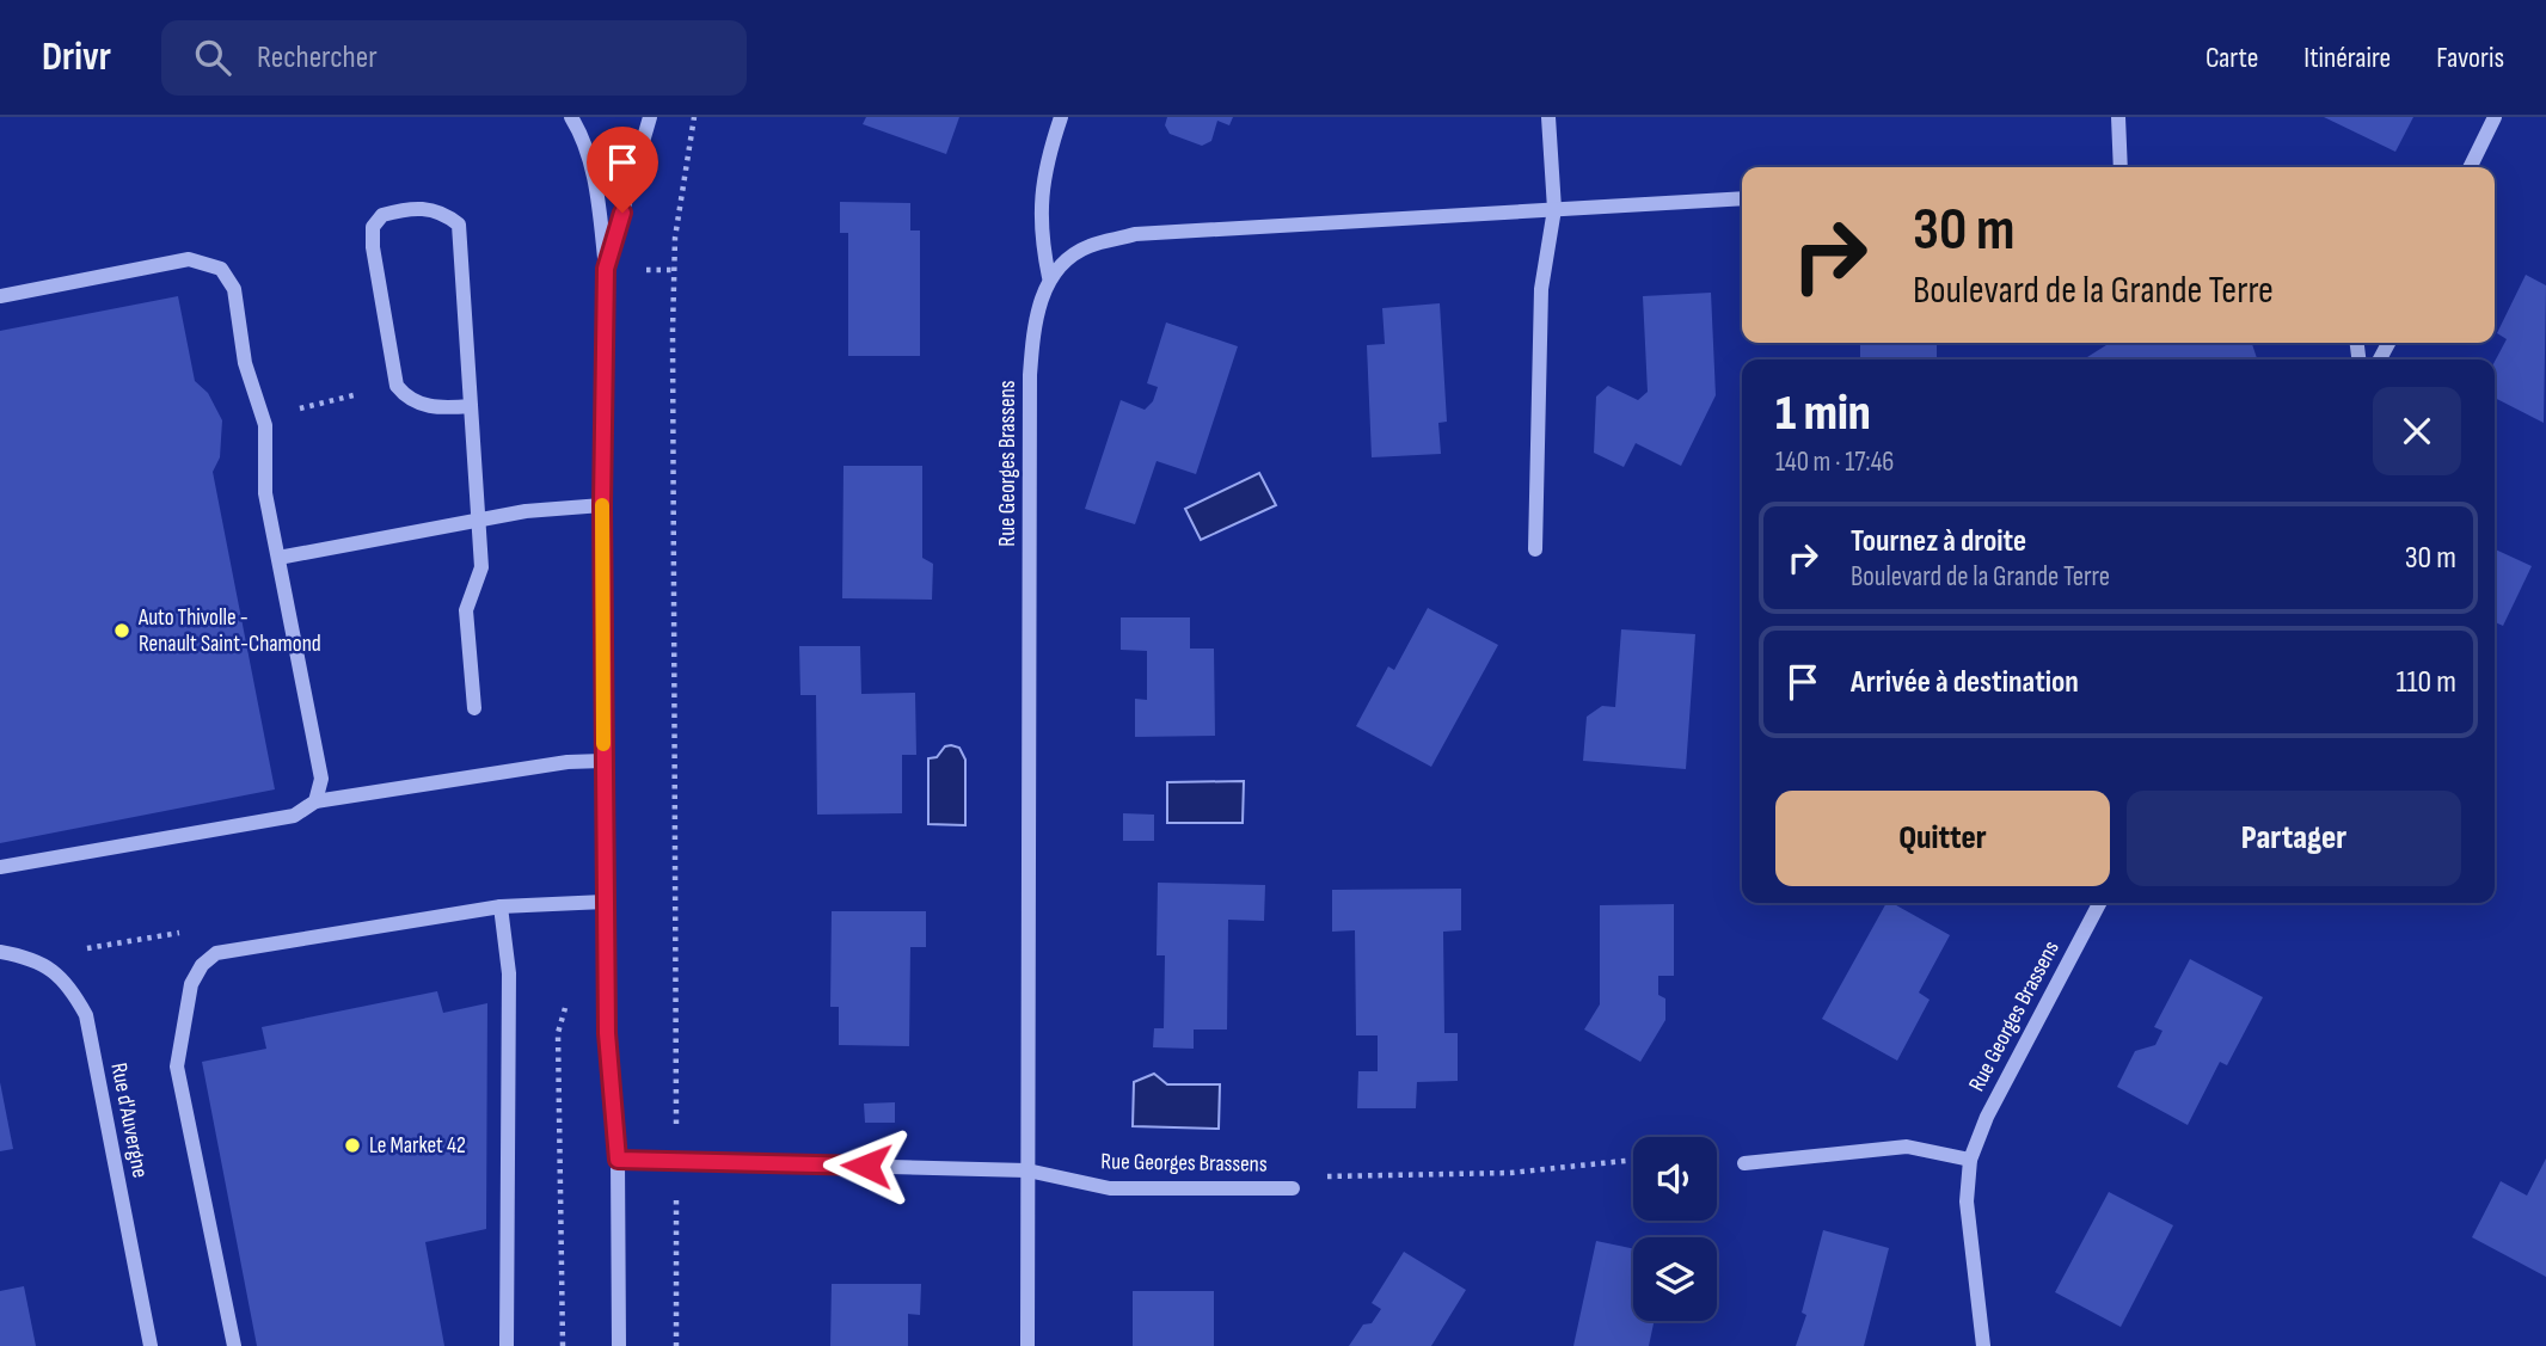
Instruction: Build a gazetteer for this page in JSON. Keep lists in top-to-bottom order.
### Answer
{
  "streets": {
    "street": ["Rue Georges Brassens", "Rue d'Auvergne"]
  },
  "places": ["Auto Thivolle - Renault Saint-Chamond", "Le Market 42"],
  "page": {
    "header": "Drivr",
    "search": "Rechercher",
    "nav": ["Carte", "Itinéraire", "Favoris"],
    "turn": ["30 m", "Boulevard de la Grande Terre"],
    "heading": ["1 min", "140 m · 17:46"],
    "list": [
      {
        "name": "Tournez à droite",
        "note": "Boulevard de la Grande Terre",
        "value": "30 m"
      },
      {
        "name": "Arrivée à destination",
        "value": "110 m"
      }
    ],
    "buttons": ["Quitter", "Partager"]
  }
}
